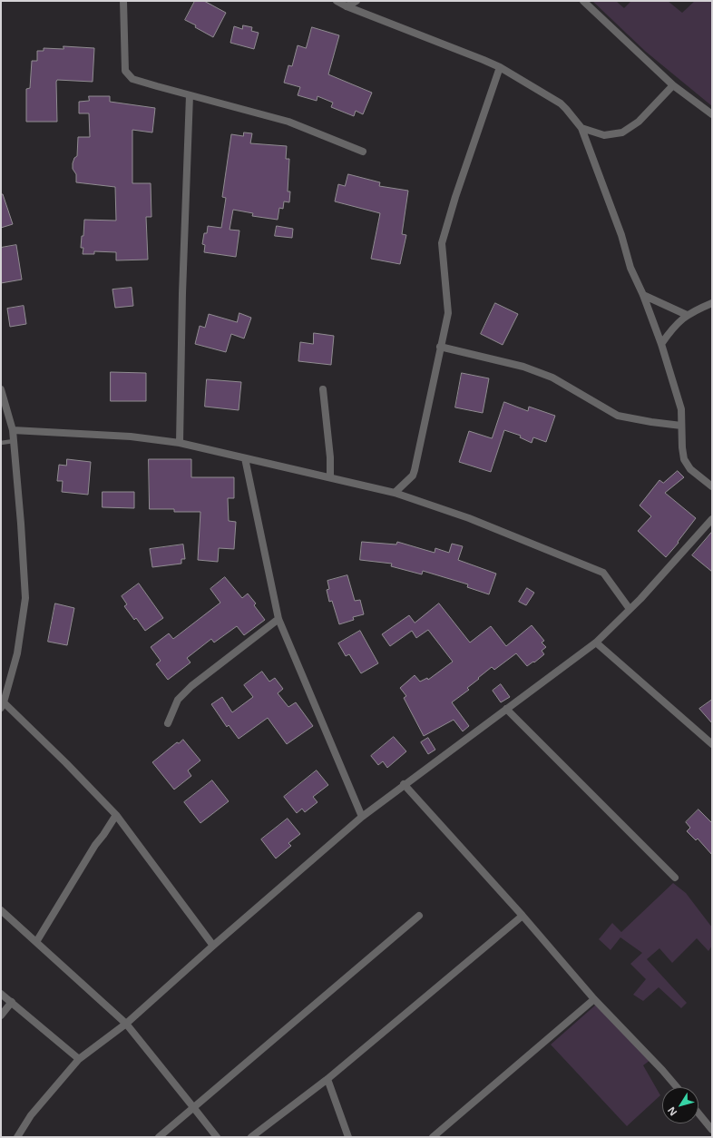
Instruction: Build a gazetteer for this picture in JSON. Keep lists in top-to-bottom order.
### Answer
{
  "north": "bottom left"
}
